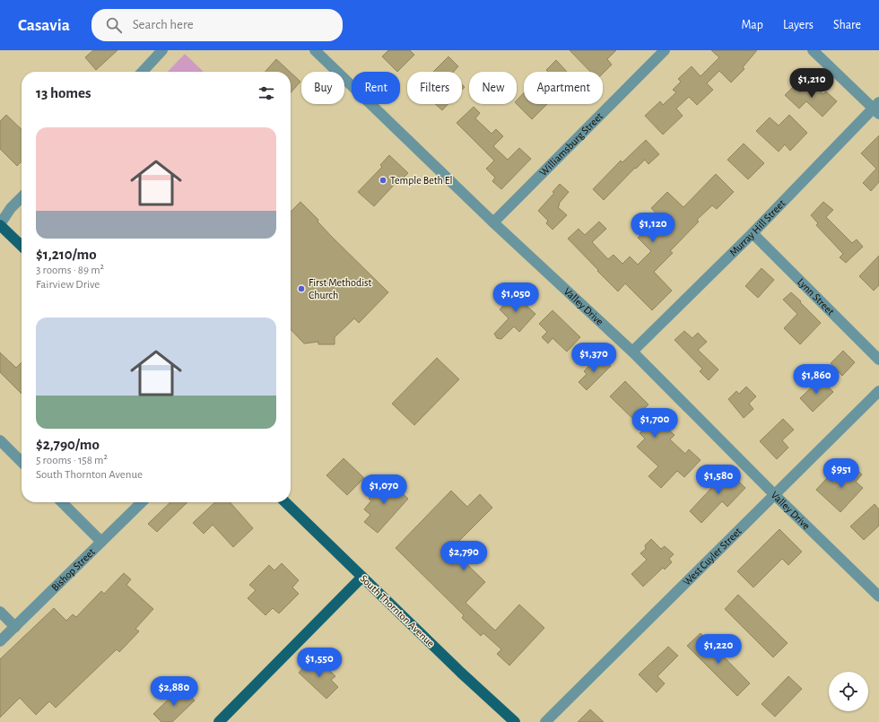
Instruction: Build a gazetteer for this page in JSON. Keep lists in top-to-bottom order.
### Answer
{
  "streets": {
    "main road": ["South Thornton Avenue"],
    "street": [
      "Williamsburg Street",
      "Murray Hill Street",
      "Lynn Street",
      "Valley Drive",
      "West Cuyler Street",
      "Bishop Street"
    ]
  },
  "crossings": [
    ["Williamsburg Street", "Valley Drive"],
    ["Murray Hill Street", "Lynn Street"],
    ["Murray Hill Street", "Valley Drive"],
    ["Valley Drive", "West Cuyler Street"]
  ],
  "places": ["Temple Beth El", "First Methodist Church"],
  "page": {
    "header": "Casavia",
    "search": "Search here",
    "nav": ["Map", "Layers", "Share"],
    "price": [
      "$1,210",
      "$1,120",
      "$1,050",
      "$1,370",
      "$1,860",
      "$1,700",
      "$951",
      "$1,580",
      "$1,070",
      "$2,790",
      "$1,220",
      "$1,550",
      "$2,880"
    ],
    "chip": [
      "Buy",
      "Rent",
      "Filters",
      "New",
      "Apartment"
    ],
    "heading": "13 homes",
    "list": [
      {
        "name": "$1,210/mo",
        "note": "3 rooms · 89 m² · Fairview Drive"
      },
      {
        "name": "$2,790/mo",
        "note": "5 rooms · 158 m² · South Thornton Avenue"
      }
    ]
  }
}
